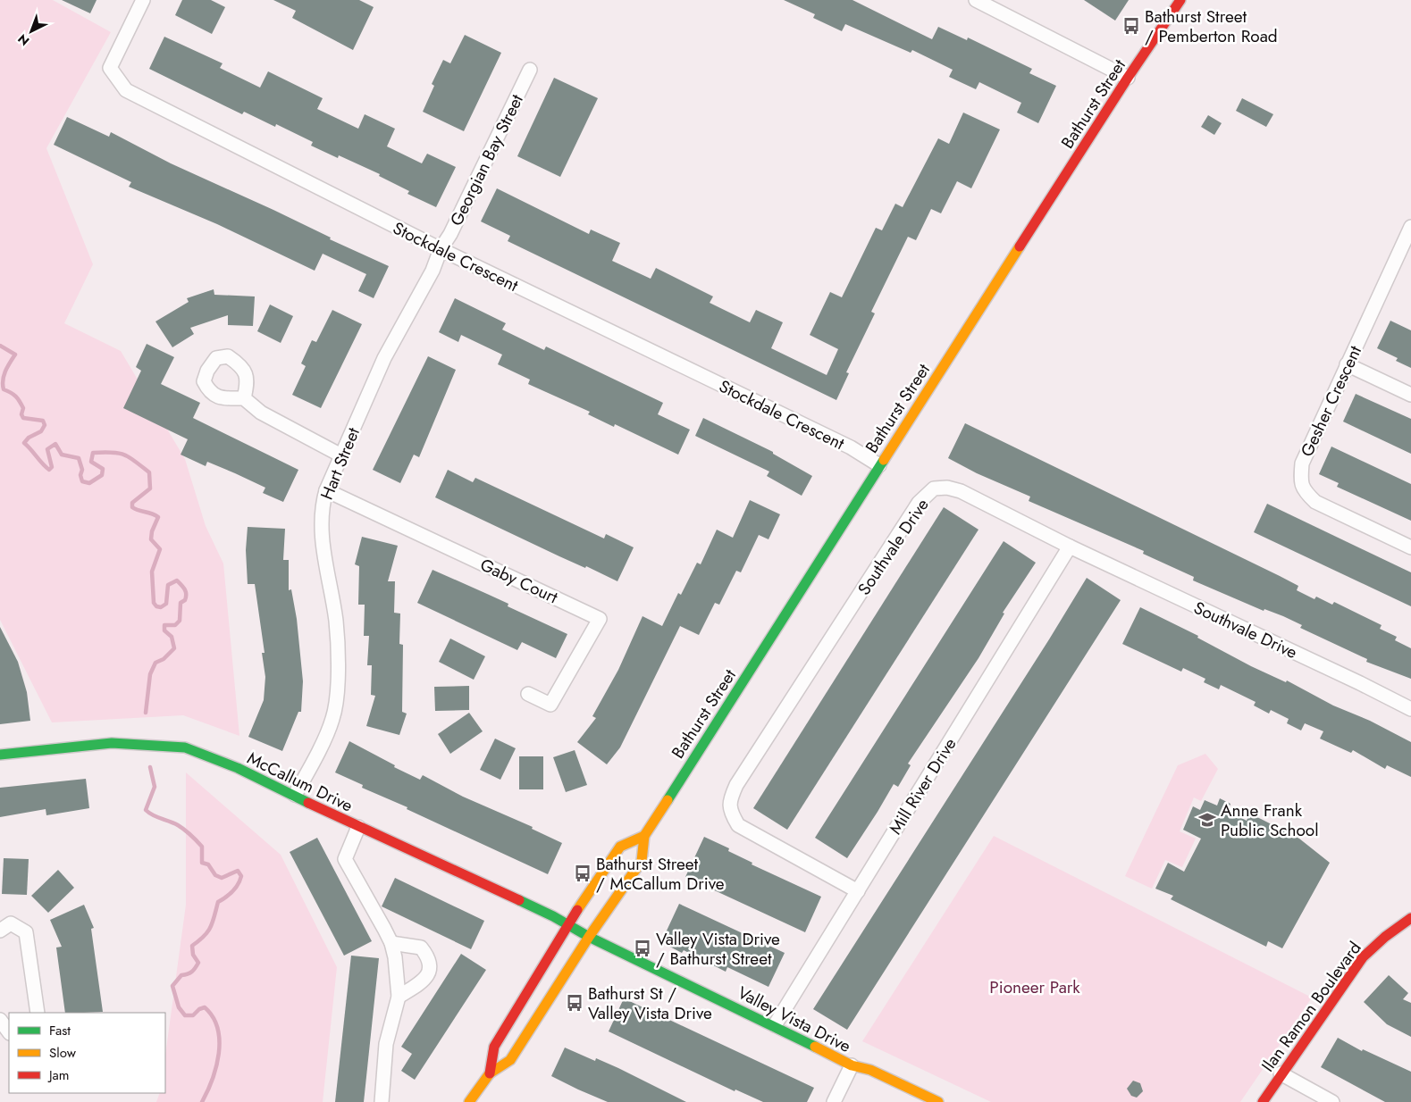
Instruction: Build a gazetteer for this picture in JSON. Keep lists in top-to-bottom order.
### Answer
{
  "streets": {
    "main road": [
      "Bathurst Street",
      "McCallum Drive",
      "Ilan Ramon Boulevard",
      "Valley Vista Drive"
    ],
    "street": [
      "Georgian Bay Street",
      "Stockdale Crescent",
      "Gesher Crescent",
      "Hart Street",
      "Southvale Drive",
      "Gaby Court",
      "Mill River Drive"
    ]
  },
  "crossings": [
    ["Bathurst Street", "Stockdale Crescent"],
    ["Bathurst Street", "McCallum Drive"],
    ["Bathurst Street", "Valley Vista Drive"],
    ["Georgian Bay Street", "Stockdale Crescent"],
    ["Georgian Bay Street", "Hart Street"],
    ["Stockdale Crescent", "Hart Street"],
    ["Hart Street", "Gaby Court"],
    ["Hart Street", "McCallum Drive"],
    ["Southvale Drive", "Mill River Drive"],
    ["McCallum Drive", "Valley Vista Drive"],
    ["Mill River Drive", "Valley Vista Drive"]
  ],
  "parks": ["Pioneer Park"],
  "places": {
    "bus stop": [
      "Bathurst Street / Pemberton Road",
      "Bathurst Street / McCallum Drive",
      "Valley Vista Drive / Bathurst Street",
      "Bathurst St / Valley Vista Drive"
    ],
    "school or university": ["Anne Frank Public School"]
  },
  "legend": ["Fast", "Slow", "Jam"],
  "north": "bottom left"
}
